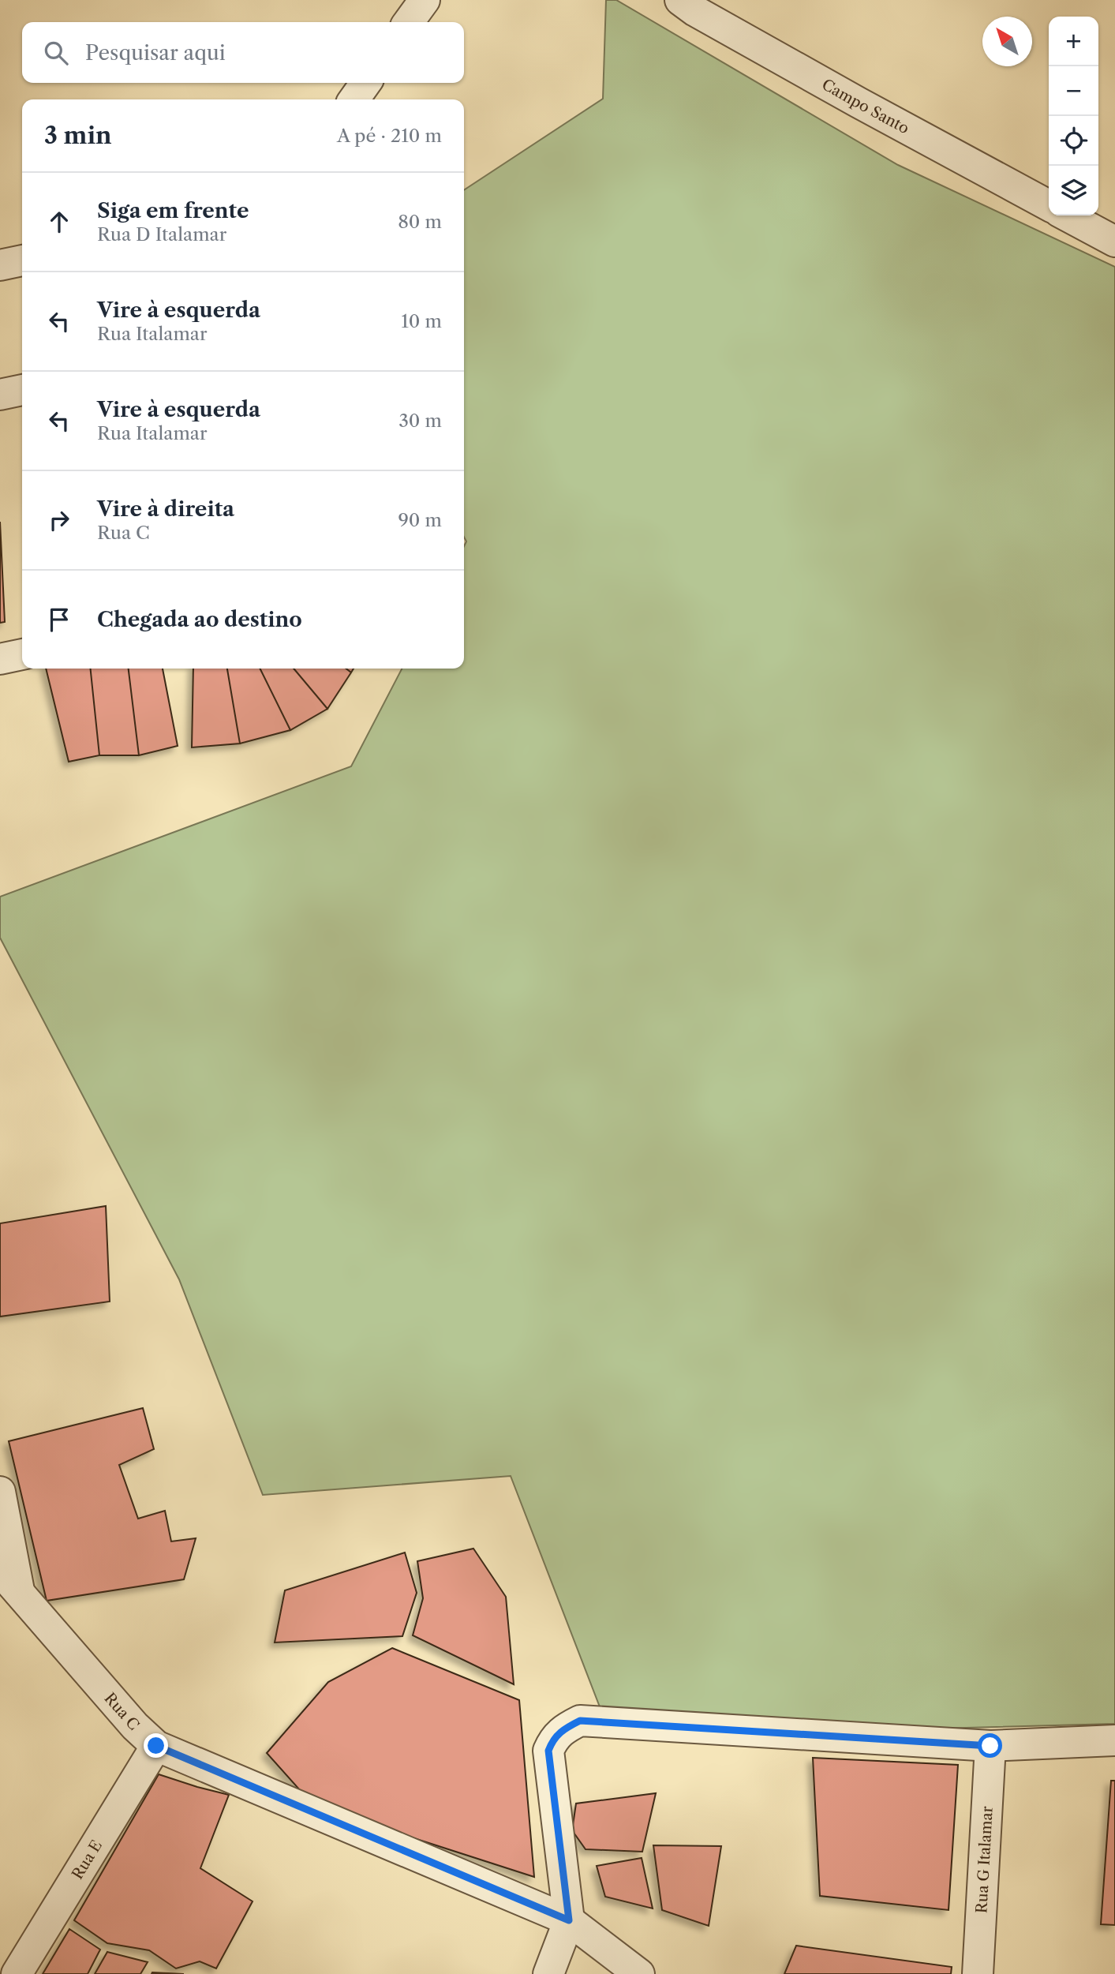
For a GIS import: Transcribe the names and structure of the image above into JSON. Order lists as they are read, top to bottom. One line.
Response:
{"streets":{"street":["Campo Santo","Rua C","Rua E","Rua G Italamar"]},"crossings":[["Rua C","Rua E"]],"north":"top left","page":{"map_buttons":["+","−"],"search":"Pesquisar aqui","heading":["3 min","A pé · 210 m"],"list":[["Siga em frente","Rua D Italamar","80 m"],["Vire à esquerda","Rua Italamar","10 m"],["Vire à esquerda","Rua Italamar","30 m"],["Vire à direita","Rua C","90 m"],"Chegada ao destino"]}}
